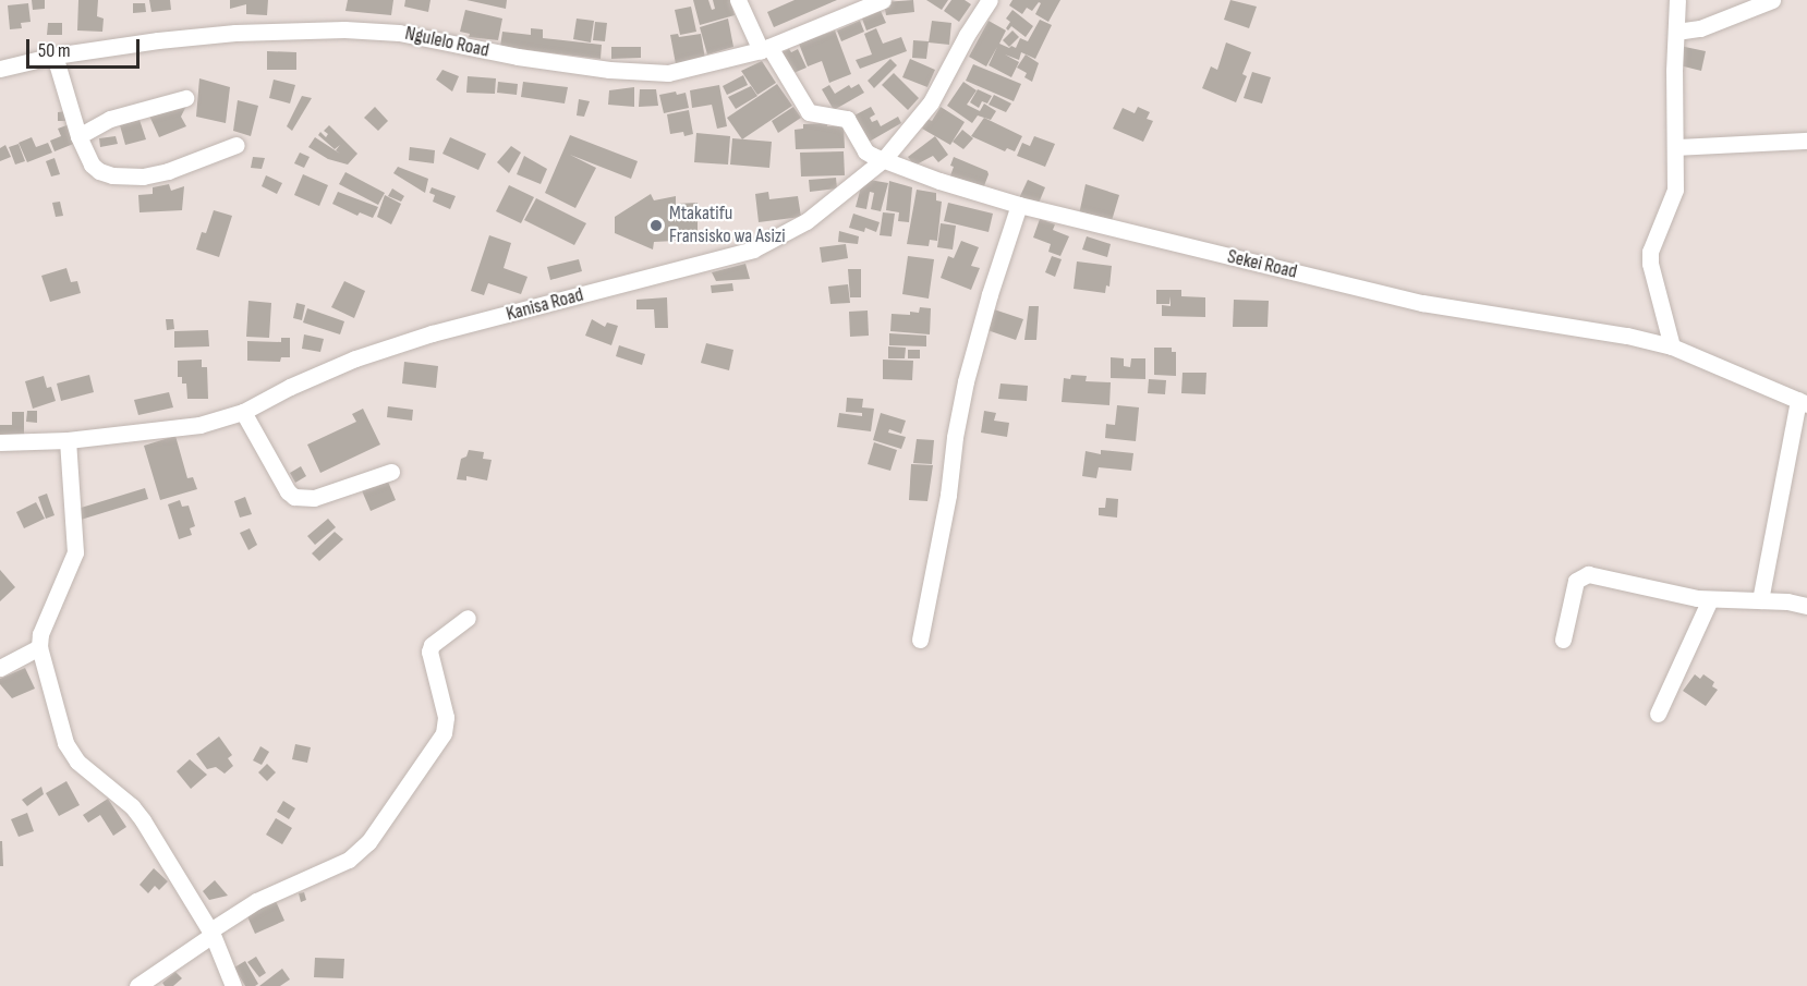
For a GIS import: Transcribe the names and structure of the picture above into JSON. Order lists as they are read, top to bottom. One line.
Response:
{"streets":{"street":["Ngulelo Road","Sekei Road","Kanisa Road"]},"crossings":[["Ngulelo Road","Sekei Road"],["Sekei Road","Kanisa Road"]],"places":["Mtakatifu Fransisko wa Asizi"],"scale_bar":"50 m"}
